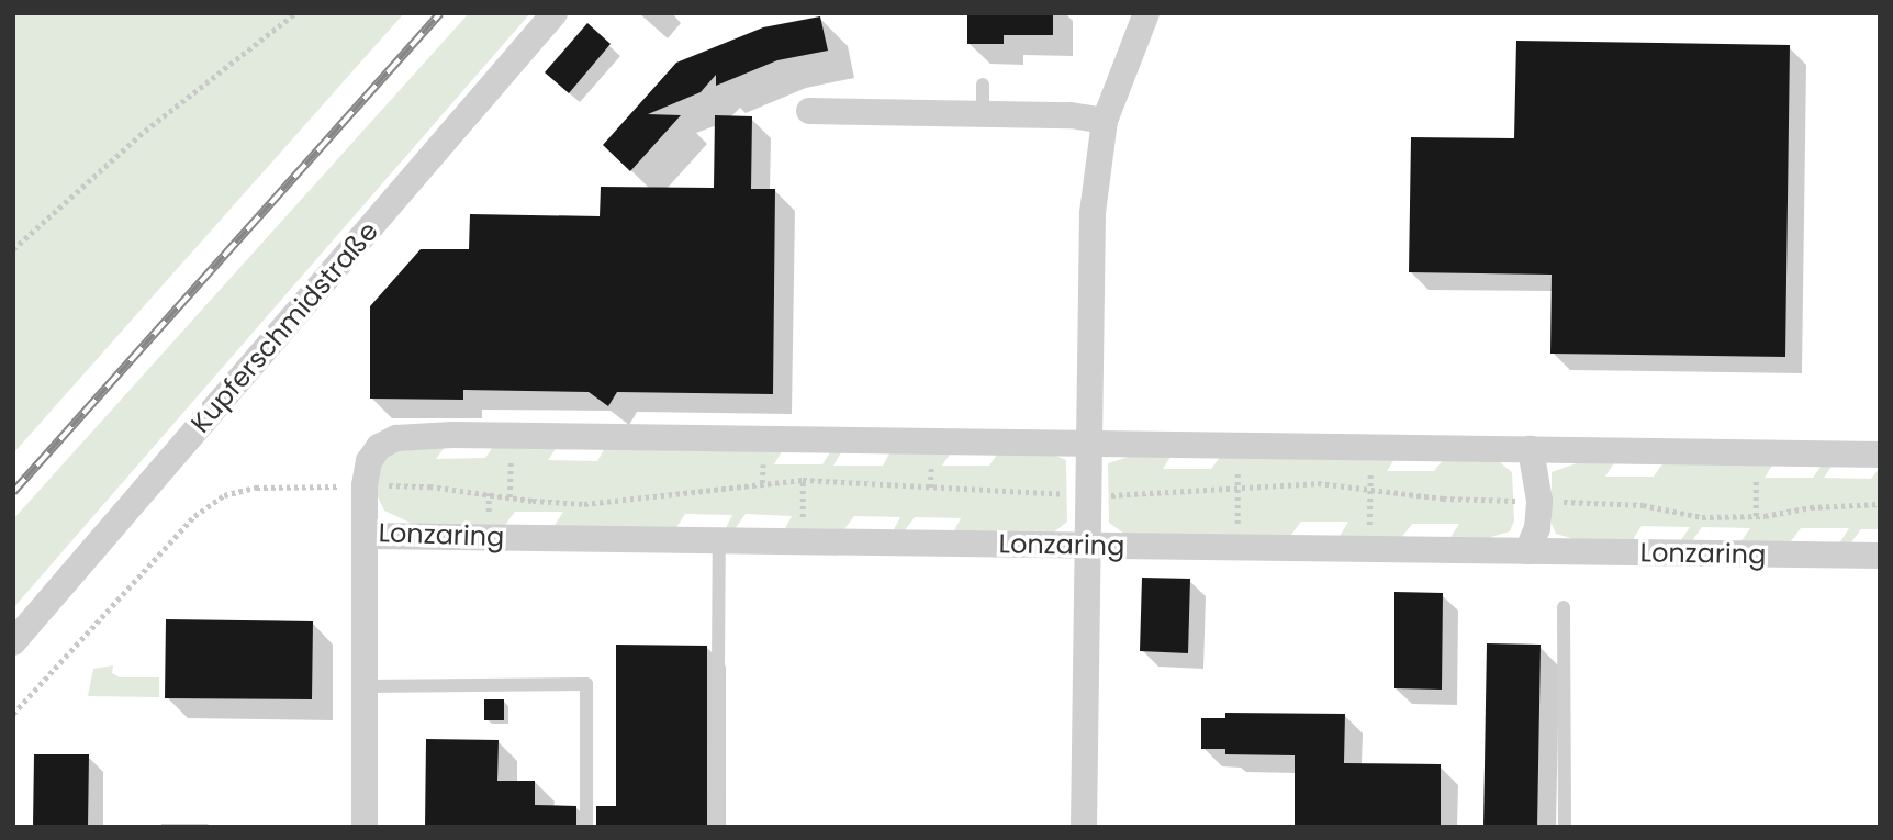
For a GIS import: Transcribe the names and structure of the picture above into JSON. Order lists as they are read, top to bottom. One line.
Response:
{"streets":{"street":["Kupferschmidstraße","Lonzaring"]}}
